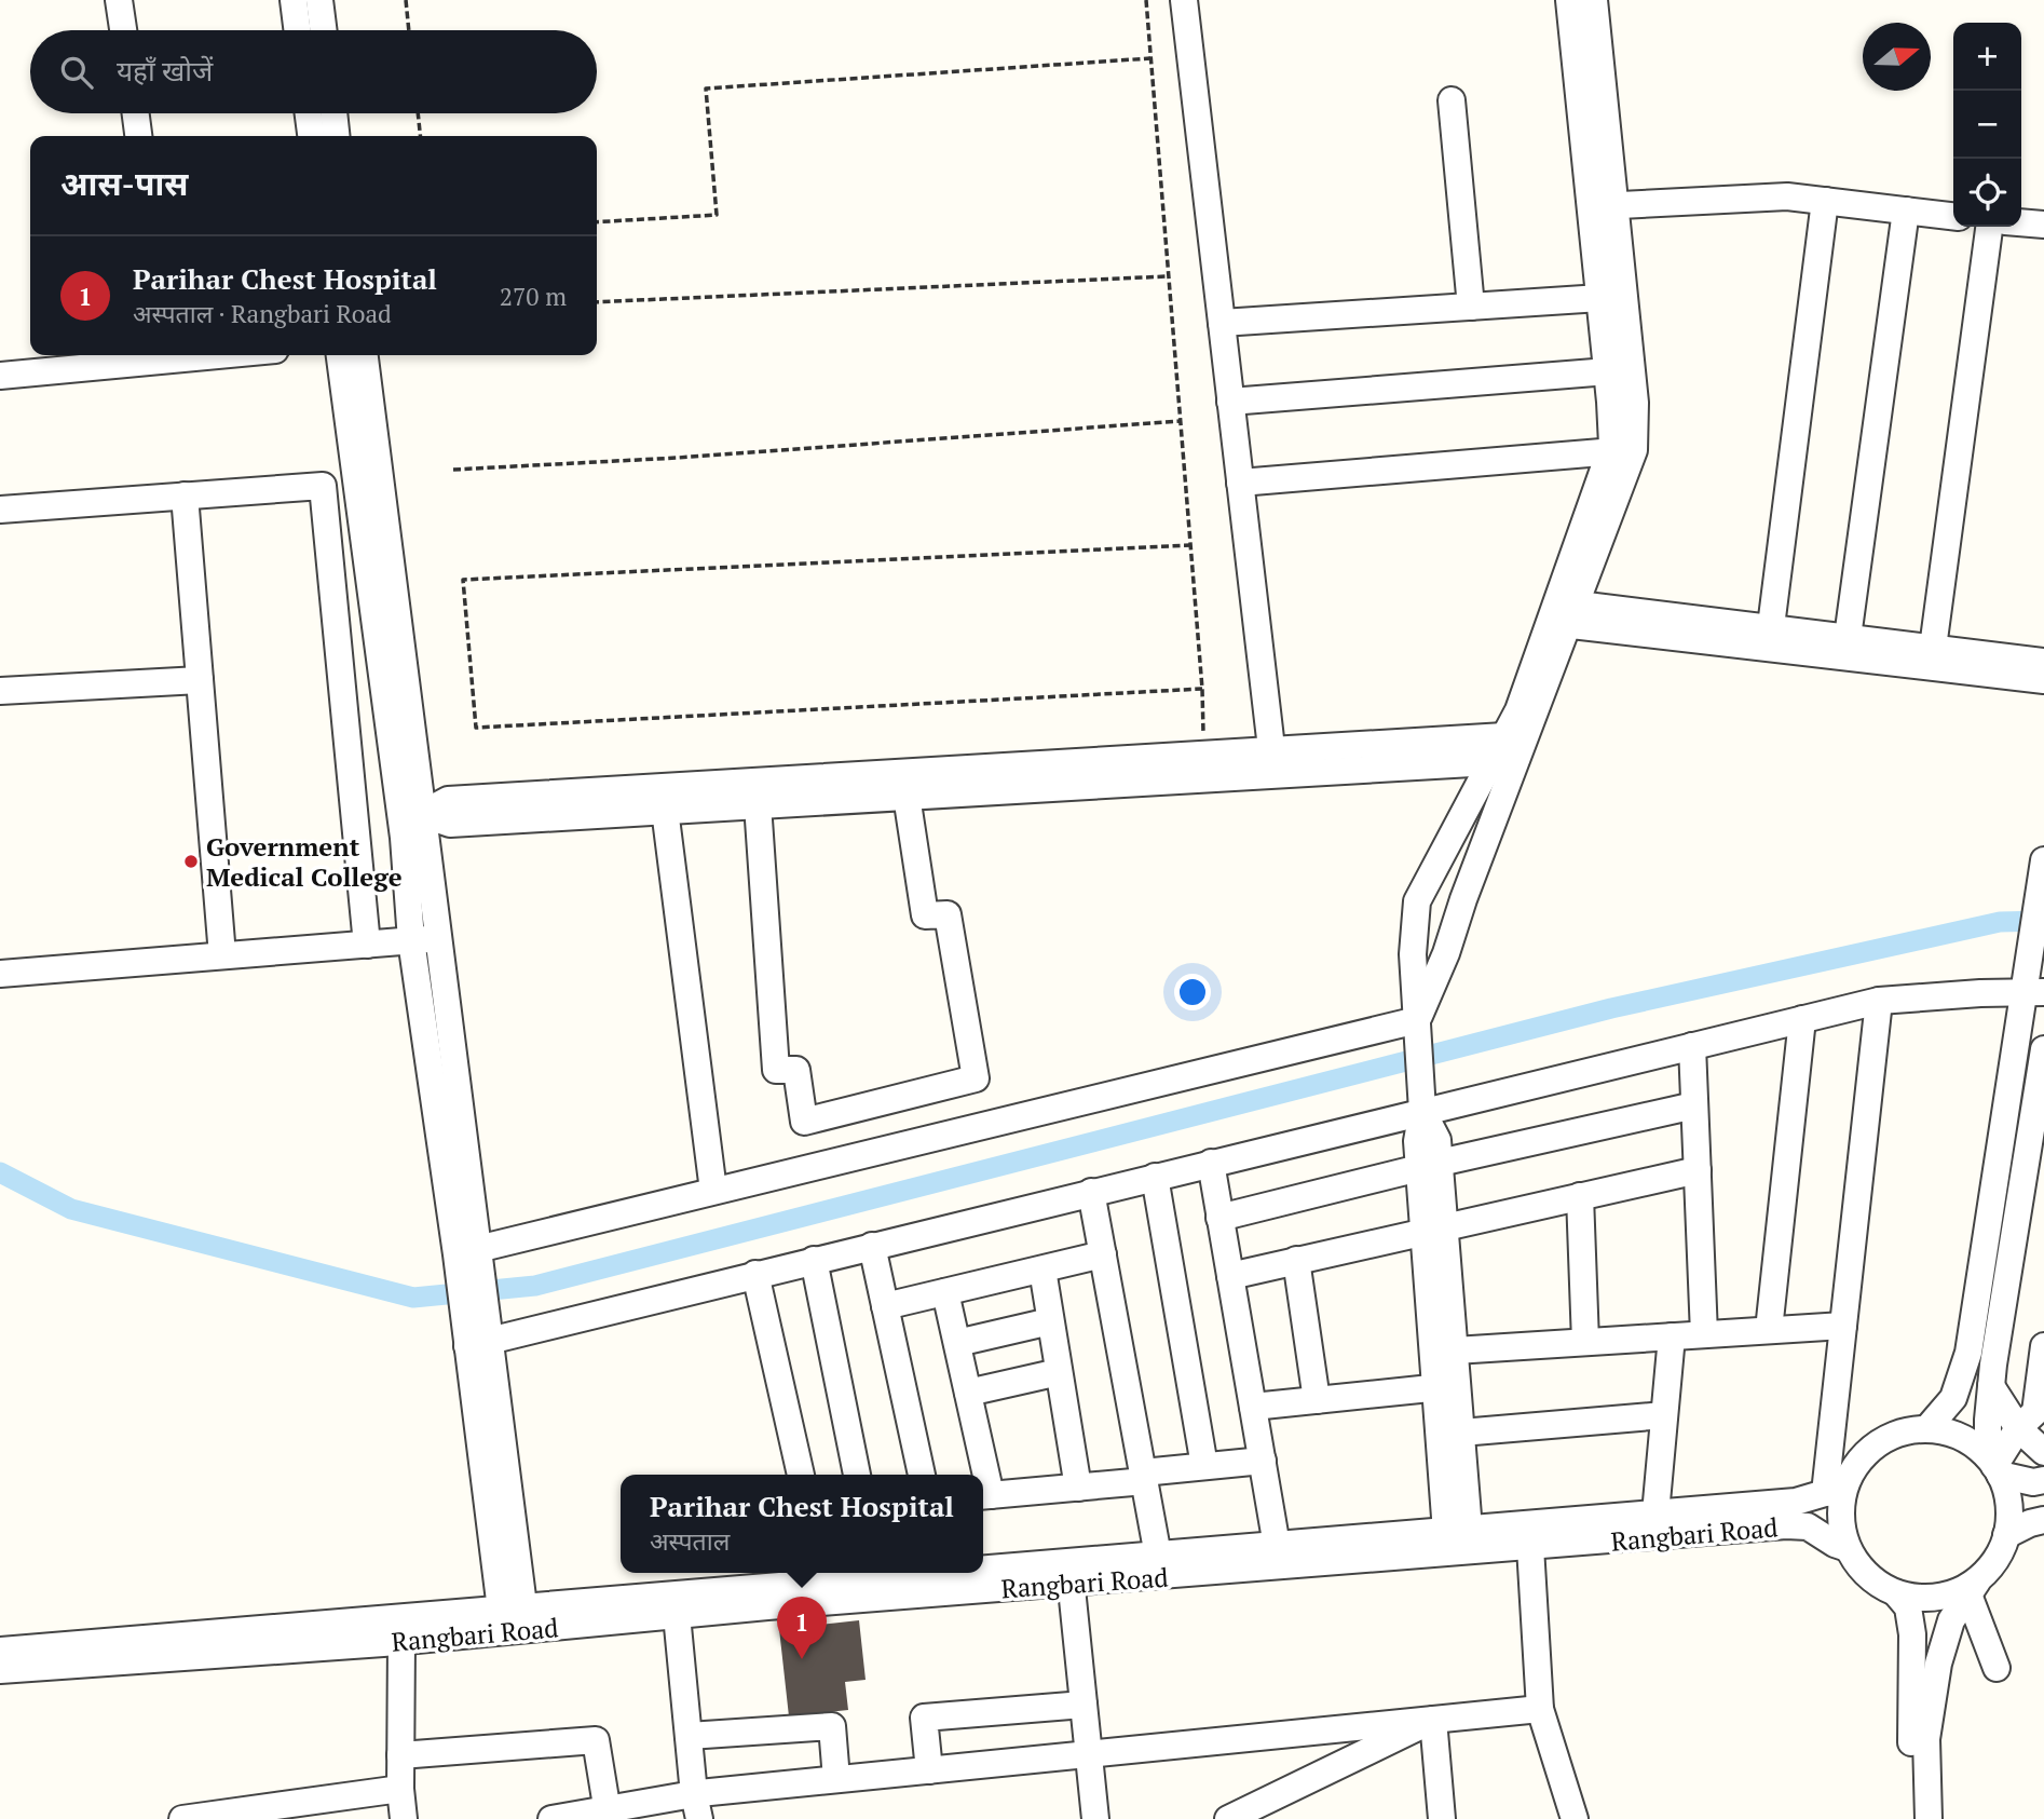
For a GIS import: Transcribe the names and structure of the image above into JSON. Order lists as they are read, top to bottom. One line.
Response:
{"streets":{"street":["Rangbari Road"]},"places":["Government Medical College"],"north":"right","page":{"map_buttons":["+","−"],"search":"यहाँ खोजें","heading":"आस-पास","list":[{"mark":"1","name":"Parihar Chest Hospital","note":"अस्पताल · Rangbari Road","value":"270 m"}],"popup":["Parihar Chest Hospital","अस्पताल"],"pins":"1"}}
